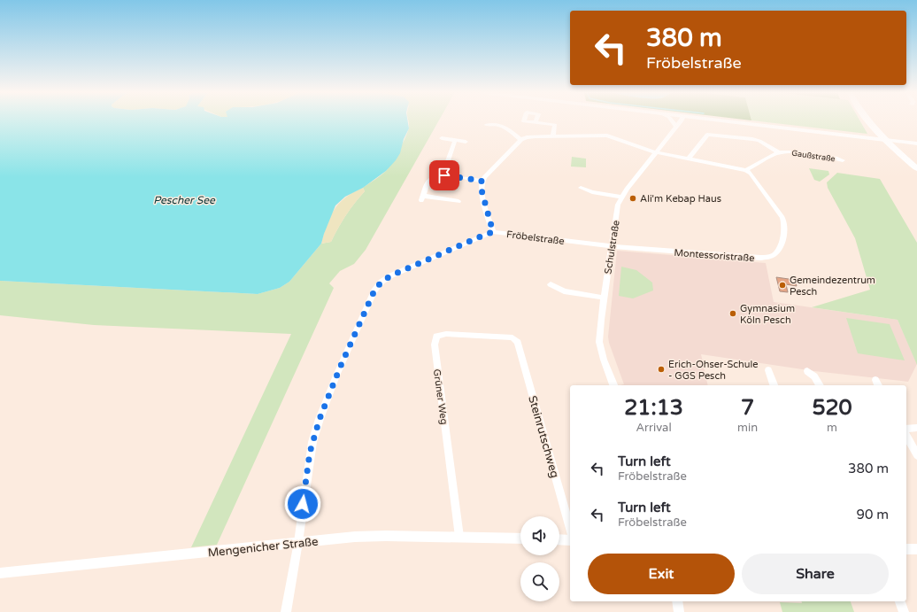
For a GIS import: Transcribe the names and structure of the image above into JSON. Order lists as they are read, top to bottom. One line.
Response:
{"streets":{"street":["Gaußstraße","Fröbelstraße","Schulstraße","Montessoristraße","Grüner Weg","Steinrutschweg","Mengenicher Straße"]},"crossings":[["Gaußstraße","Montessoristraße"],["Fröbelstraße","Schulstraße"],["Fröbelstraße","Montessoristraße"],["Schulstraße","Montessoristraße"],["Grüner Weg","Steinrutschweg"],["Grüner Weg","Mengenicher Straße"]],"water":["Pescher See"],"places":["Ali'm Kebap Haus","Gemeindezentrum Pesch","Gymnasium Köln Pesch","Erich-Ohser-Schule - GGS Pesch"],"page":{"turn":["380 m","Fröbelstraße"],"eta":["21:13","Arrival","7","min","520","m"],"list":[{"name":"Turn left","note":"Fröbelstraße","value":"380 m"},{"name":"Turn left","note":"Fröbelstraße","value":"90 m"}],"buttons":["Exit","Share"]}}
